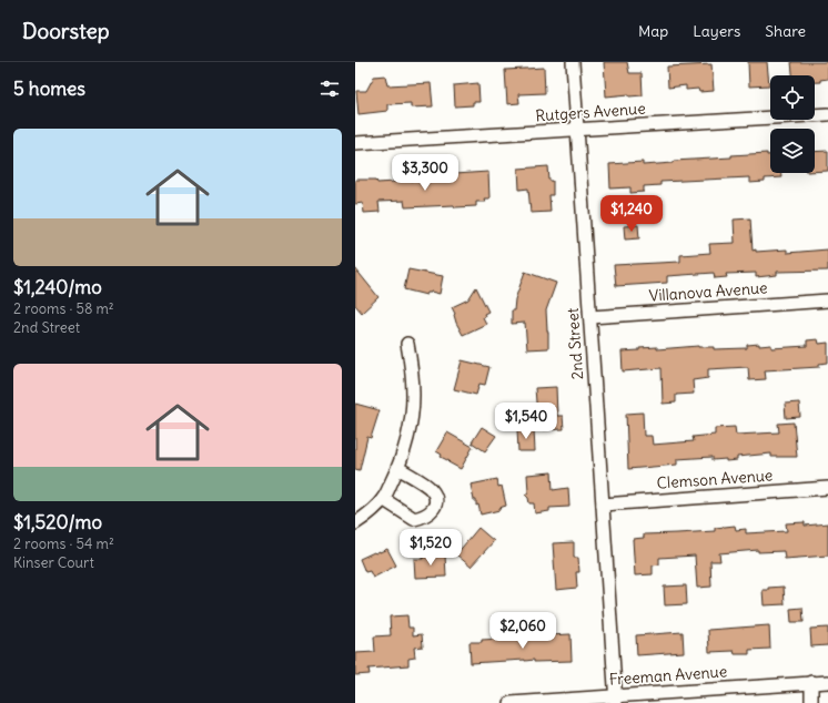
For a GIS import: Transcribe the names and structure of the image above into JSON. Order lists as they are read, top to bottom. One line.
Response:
{"streets":{"street":["Rutgers Avenue","Villanova Avenue","2nd Street","Clemson Avenue","Freeman Avenue"]},"crossings":[["Rutgers Avenue","2nd Street"],["Villanova Avenue","2nd Street"],["2nd Street","Clemson Avenue"],["2nd Street","Freeman Avenue"]],"page":{"header":"Doorstep","nav":["Map","Layers","Share"],"heading":"5 homes","list":[{"name":"$1,240/mo","note":"2 rooms · 58 m² · 2nd Street"},{"name":"$1,520/mo","note":"2 rooms · 54 m² · Kinser Court"}],"price":["$3,300","$1,240","$1,540","$1,520","$2,060"]}}
